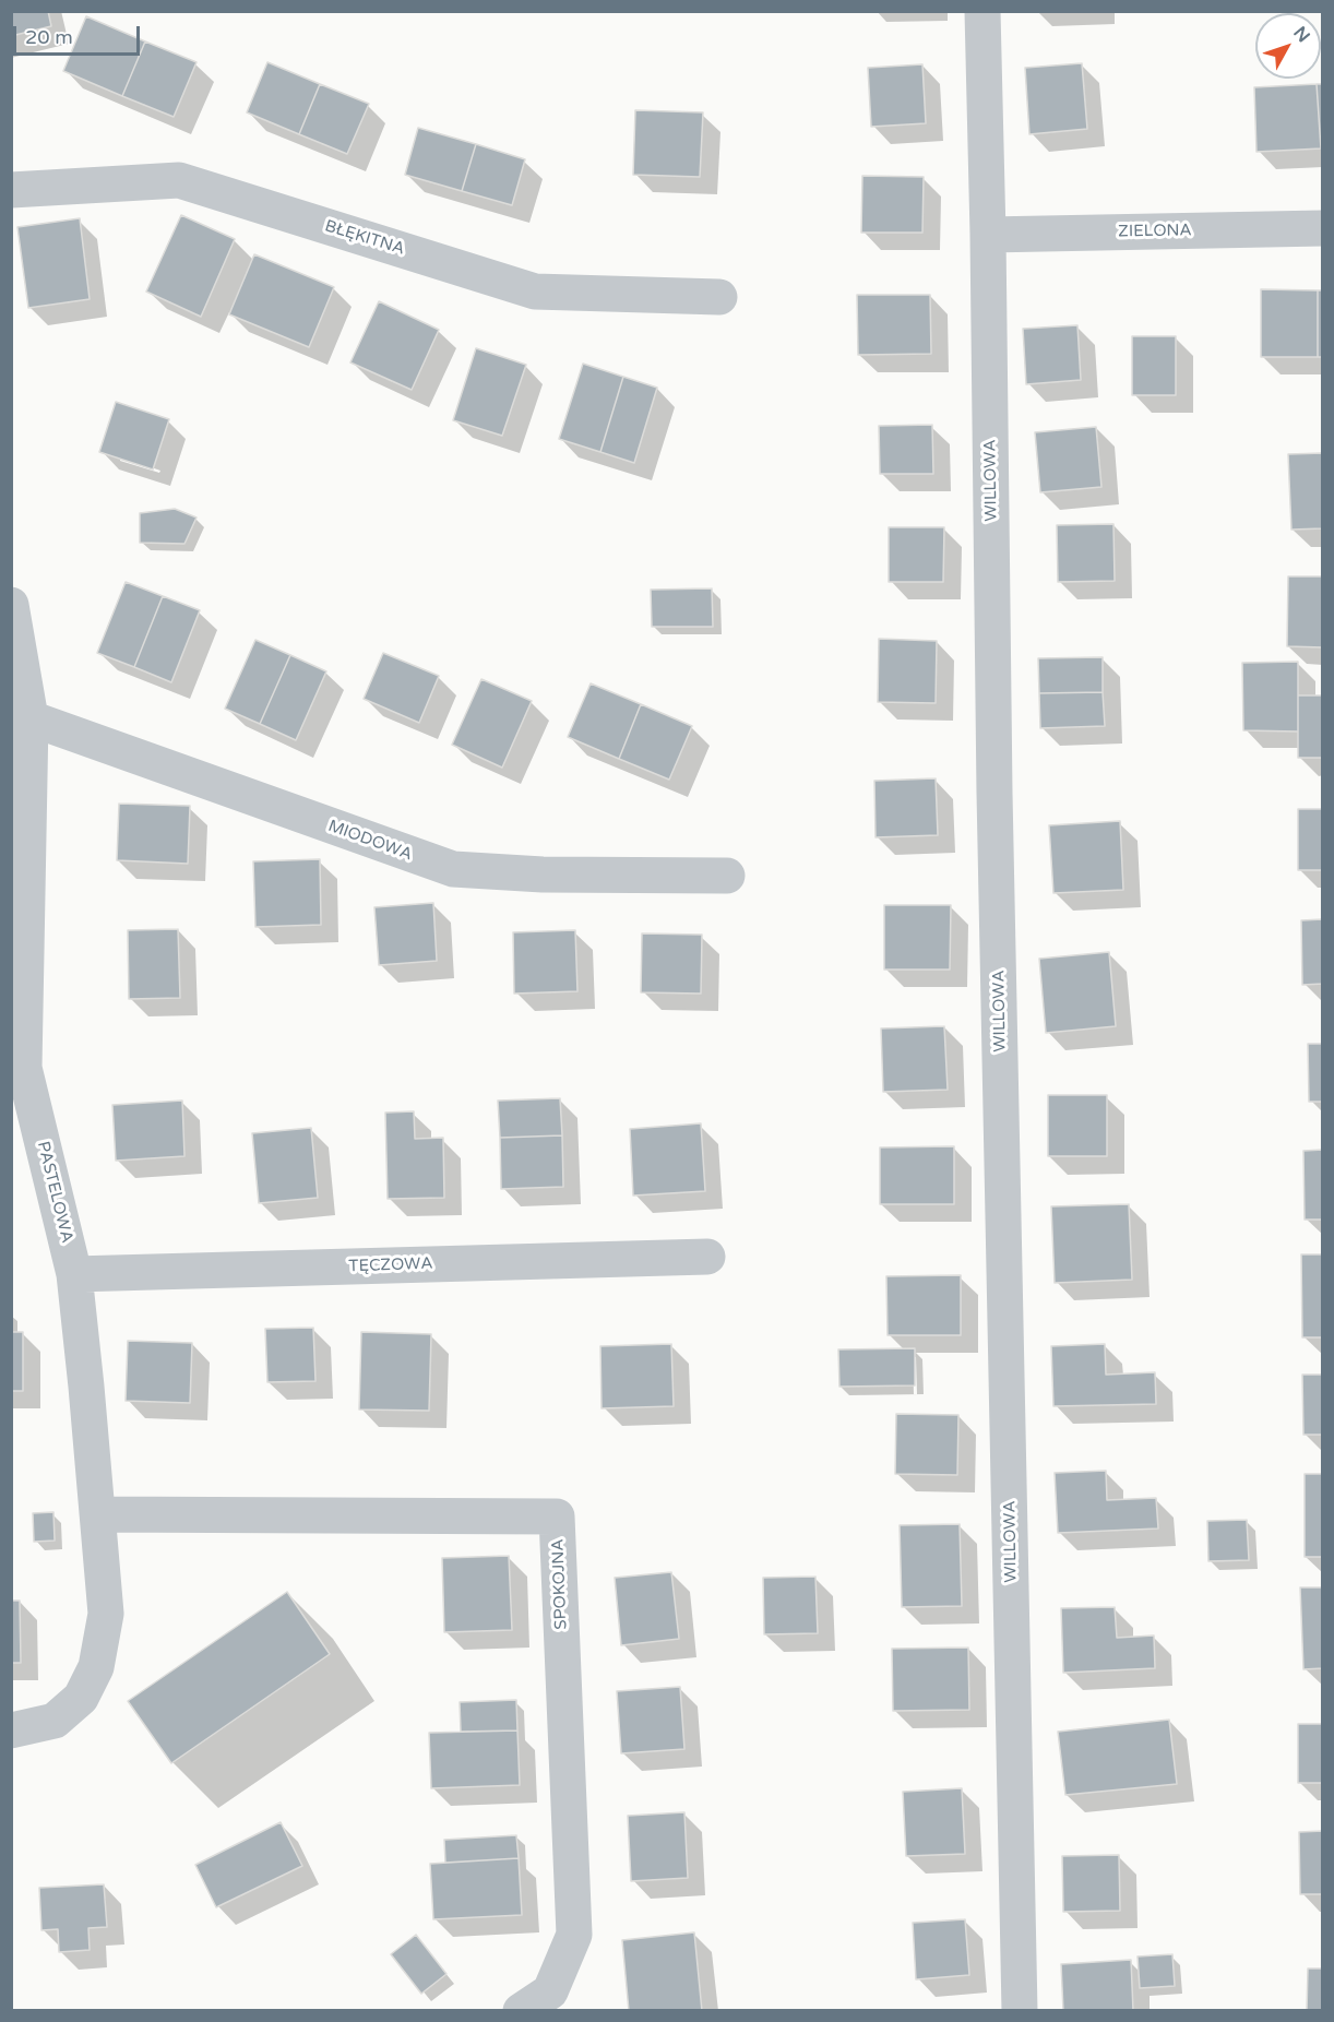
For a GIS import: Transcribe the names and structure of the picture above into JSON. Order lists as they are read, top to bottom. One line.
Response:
{"streets":{"street":["ZIELONA","BŁĘKITNA","WILLOWA","MIODOWA","PASTELOWA","TĘCZOWA","SPOKOJNA"]},"crossings":[["ZIELONA","WILLOWA"],["MIODOWA","PASTELOWA"],["PASTELOWA","TĘCZOWA"],["PASTELOWA","SPOKOJNA"]],"scale_bar":"20 m","north":"top right"}
